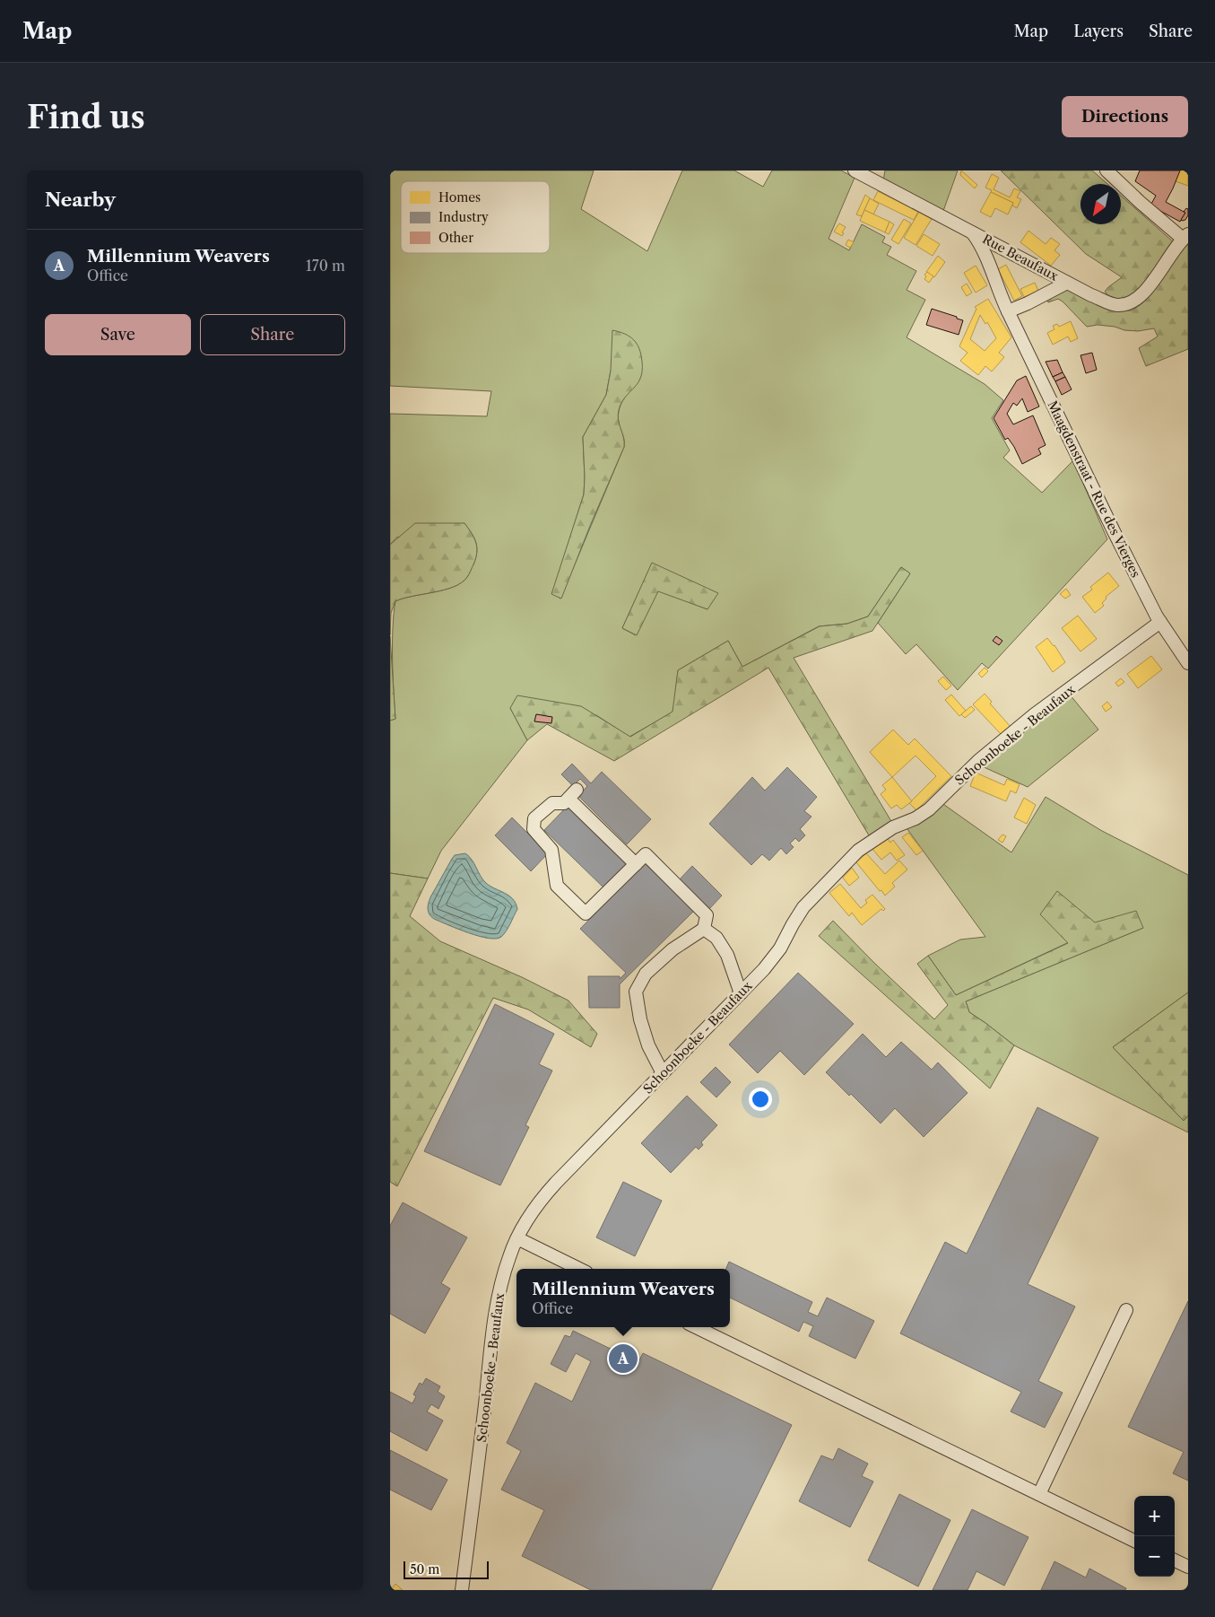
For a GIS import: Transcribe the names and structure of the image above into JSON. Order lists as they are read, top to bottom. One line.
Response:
{"streets":{"street":["Rue Beaufaux","Maagdenstraat - Rue des Vierges","Schoonboeke - Beaufaux"]},"crossings":[["Rue Beaufaux","Maagdenstraat - Rue des Vierges"],["Maagdenstraat - Rue des Vierges","Schoonboeke - Beaufaux"]],"legend":["Homes","Industry","Other"],"scale_bar":"50 m","north":"bottom left","page":{"header":"Map","nav":["Map","Layers","Share"],"buttons":["Directions",["Save","Share"]],"title":"Find us","heading":"Nearby","list":[{"mark":"A","name":"Millennium Weavers","note":"Office","value":"170 m"}],"popup":["Millennium Weavers","Office"],"pins":"A","map_buttons":["+","−"],"scale":"50 m"}}
